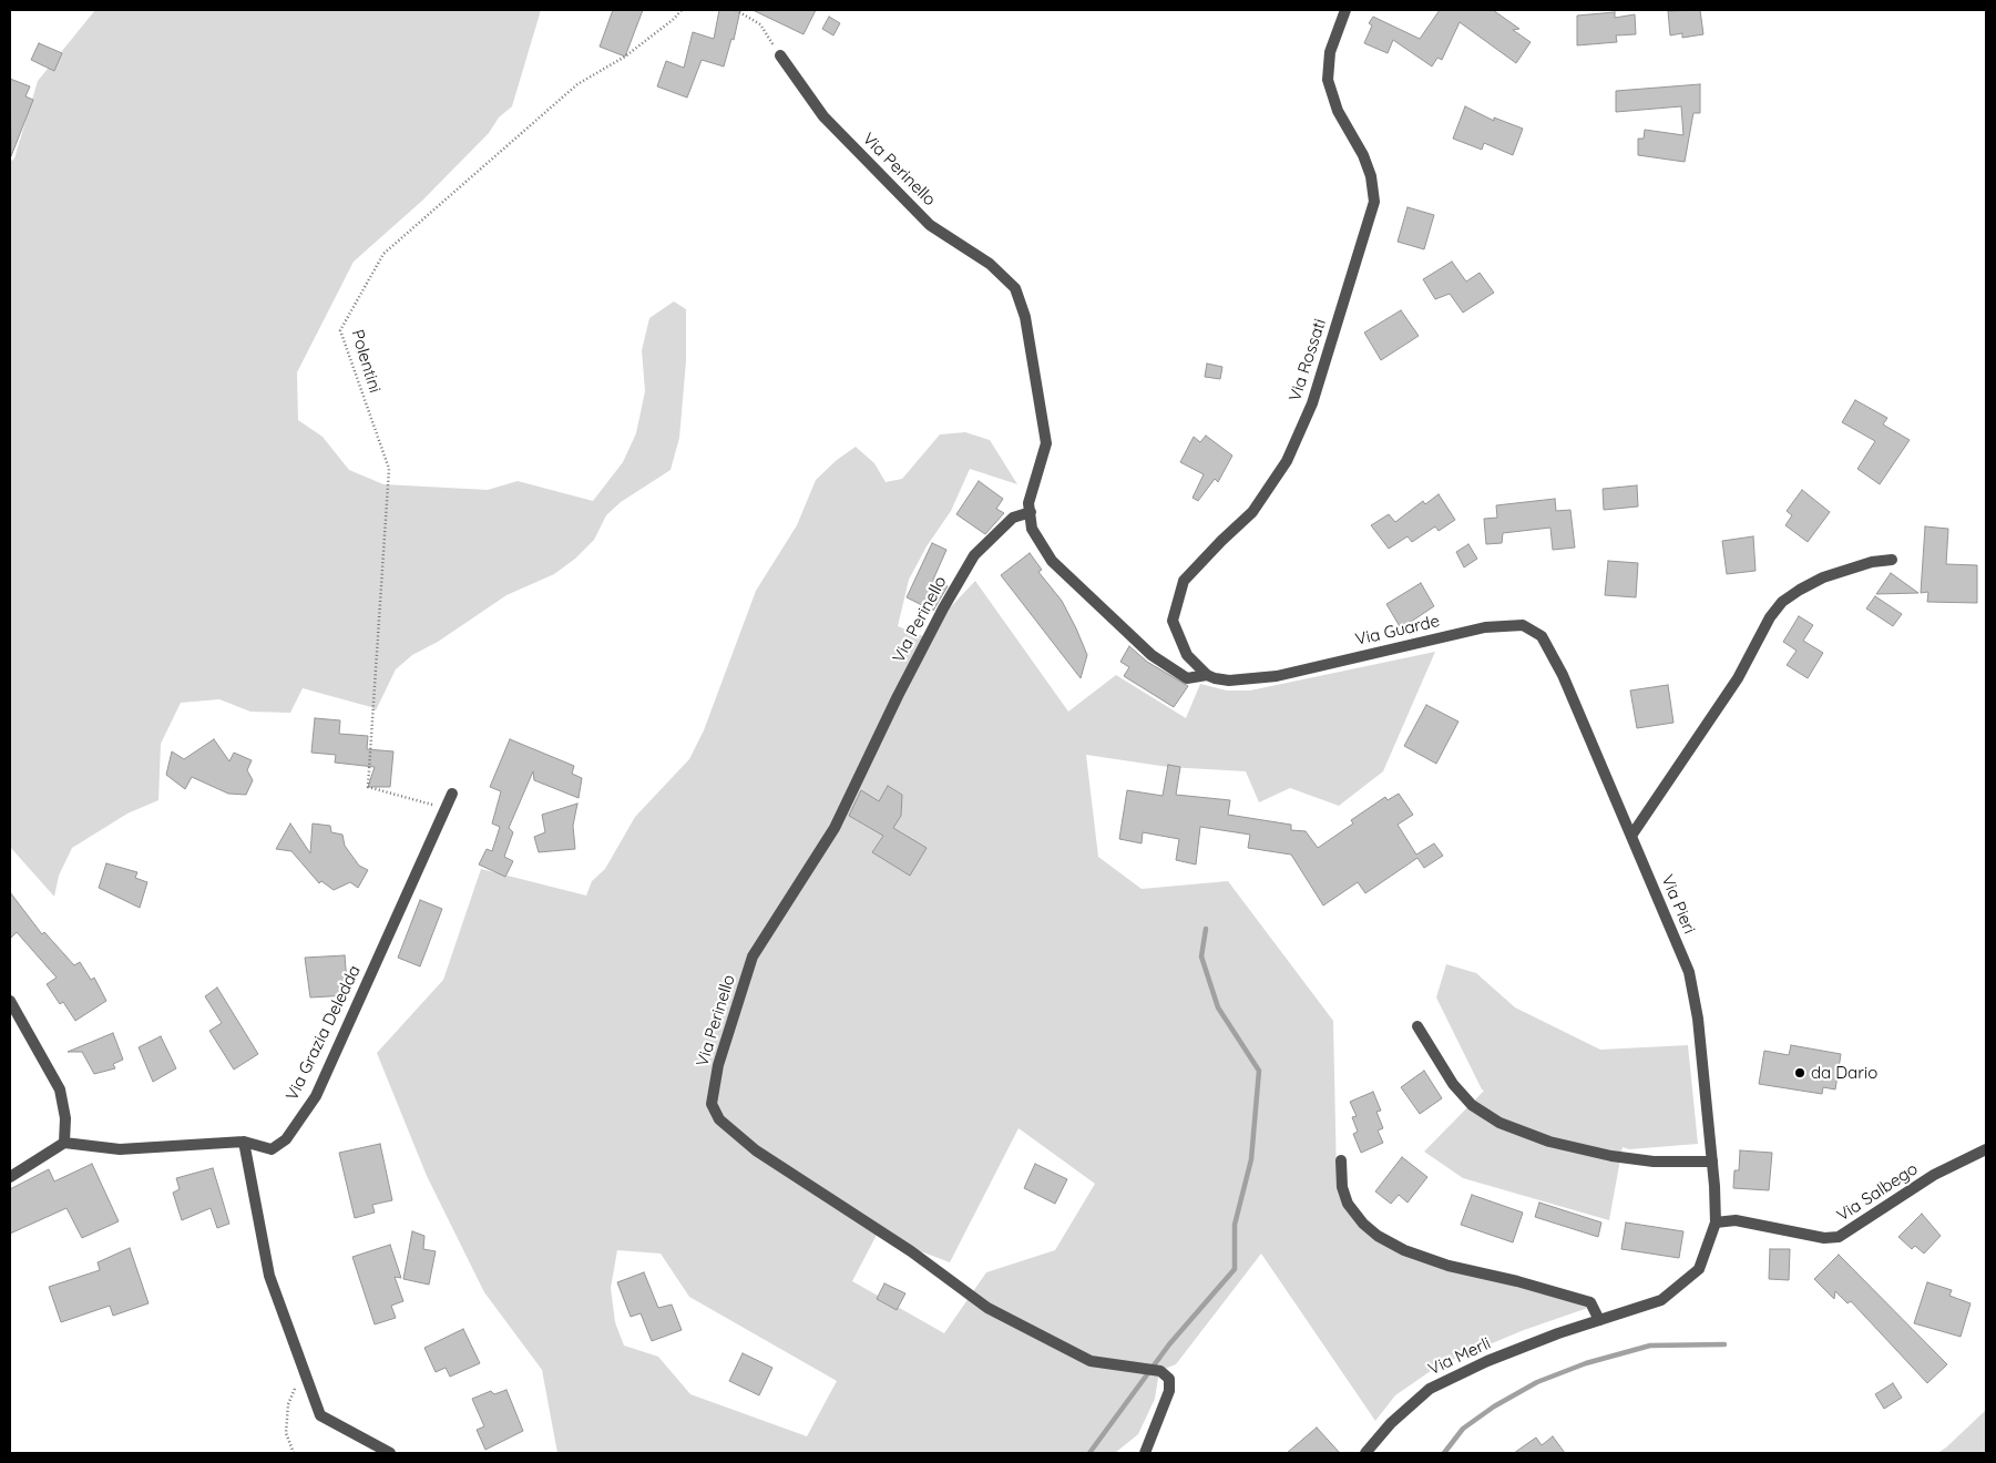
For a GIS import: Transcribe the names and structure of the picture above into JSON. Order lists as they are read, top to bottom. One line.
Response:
{"streets":{"street":["Via Perinello","Via Rossati","Via Guarde","Via Pieri","Via Grazia Deledda","Via Salbego","Via Merli"],"path":["Polentini"]},"crossings":[["Via Perinello","Via Rossati"],["Via Perinello","Via Guarde"],["Via Rossati","Via Guarde"],["Polentini","Via Grazia Deledda"],["Via Guarde","Via Pieri"],["Via Pieri","Via Salbego"],["Via Pieri","Via Merli"]],"places":["da Dario"]}
